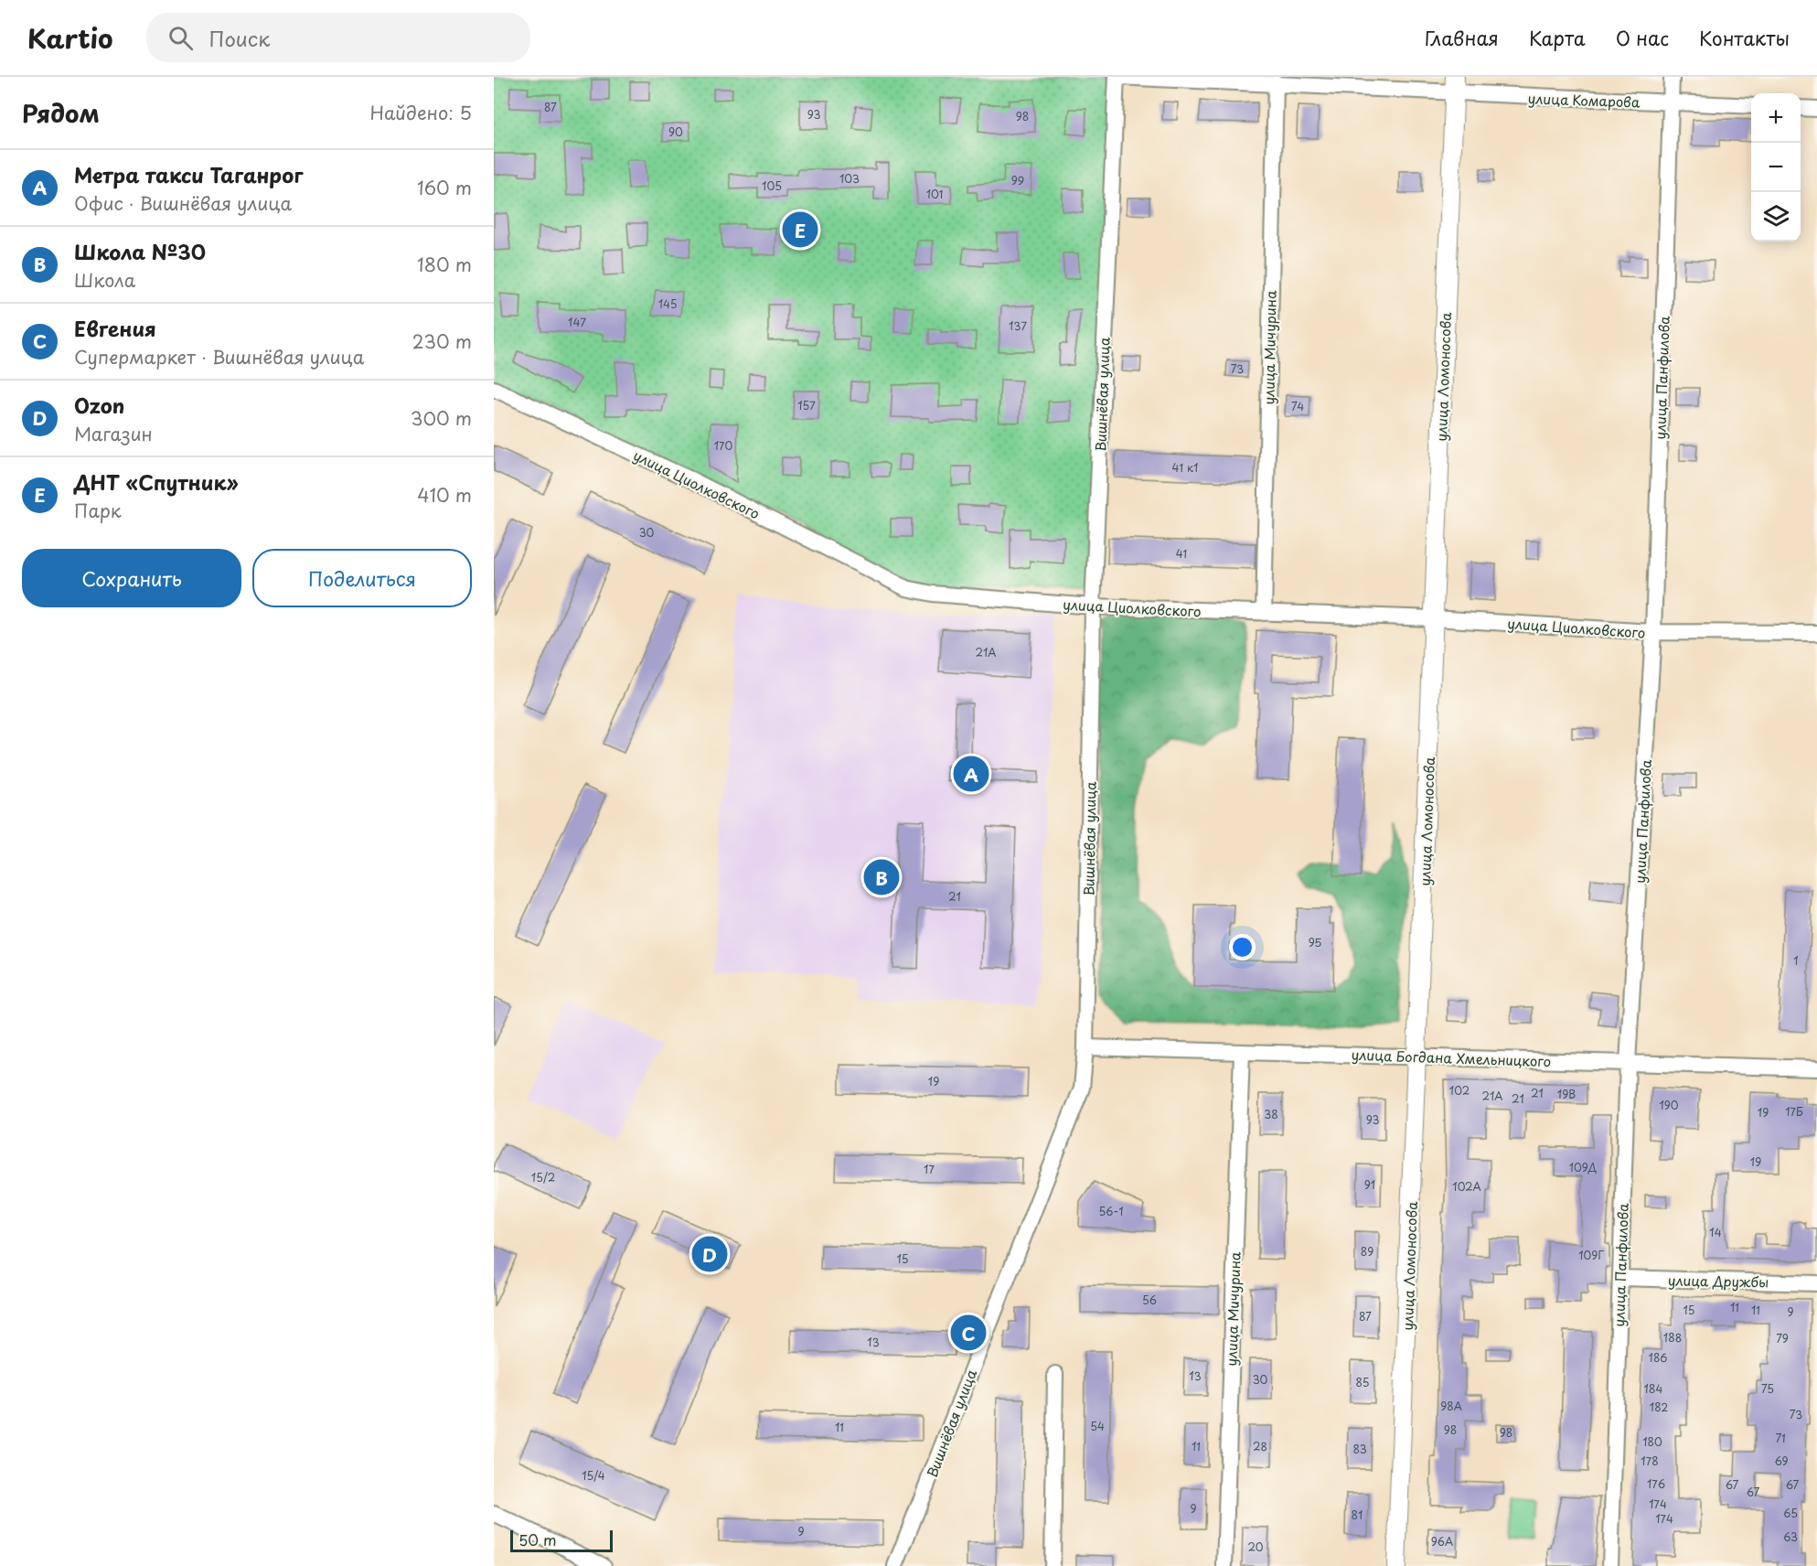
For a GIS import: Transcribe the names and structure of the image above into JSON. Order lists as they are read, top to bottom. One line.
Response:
{"streets":{"street":["улица Комарова","улица Мичурина","улица Ломоносова","улица Панфилова","Вишнёвая улица","улица Циолковского","улица Богдана Хмельницкого","улица Дружбы"]},"crossings":[["улица Комарова","улица Мичурина"],["улица Комарова","улица Ломоносова"],["улица Комарова","улица Панфилова"],["улица Комарова","Вишнёвая улица"],["улица Мичурина","улица Циолковского"],["улица Мичурина","улица Богдана Хмельницкого"],["улица Ломоносова","улица Циолковского"],["улица Ломоносова","улица Богдана Хмельницкого"],["улица Панфилова","улица Циолковского"],["улица Панфилова","улица Богдана Хмельницкого"],["улица Панфилова","улица Дружбы"],["Вишнёвая улица","улица Циолковского"],["Вишнёвая улица","улица Богдана Хмельницкого"]],"house_numbers":["87","93","98","90","103","99","105","101","145","147","137","73","157","74","170","41 к1","30","41","21А","21","95","1","19","102","21","19В","21А","21","190","17Б","19","38","93","19","109Д","17","15/2","91","102А","56-1","14","89","109Г","15","56","11","15","11","9","87","188","79","13","186","13","30","85","184","75","98А","182","73","54","11","98","98","71","180","11","28","83","178","69","15/4","176","67","67","67","174","9","65","81","174","9","63","96А","20"],"scale_bar":"50 m","page":{"header":"Kartio","search":"Поиск","nav":["Главная","Карта","О нас","Контакты"],"heading":["Рядом","Найдено: 5"],"map_buttons":["+","−"],"list":[{"mark":"A","name":"Метра такси Таганрог","note":"Офис · Вишнёвая улица","value":"160 m"},{"mark":"B","name":"Школа №30","note":"Школа","value":"180 m"},{"mark":"C","name":"Евгения","note":"Супермаркет · Вишнёвая улица","value":"230 m"},{"mark":"D","name":"Ozon","note":"Магазин","value":"300 m"},{"mark":"E","name":"ДНТ «Спутник»","note":"Парк","value":"410 m"}],"pins":["E","A","B","D","C"],"buttons":["Сохранить","Поделиться"],"scale":"50 m"}}
